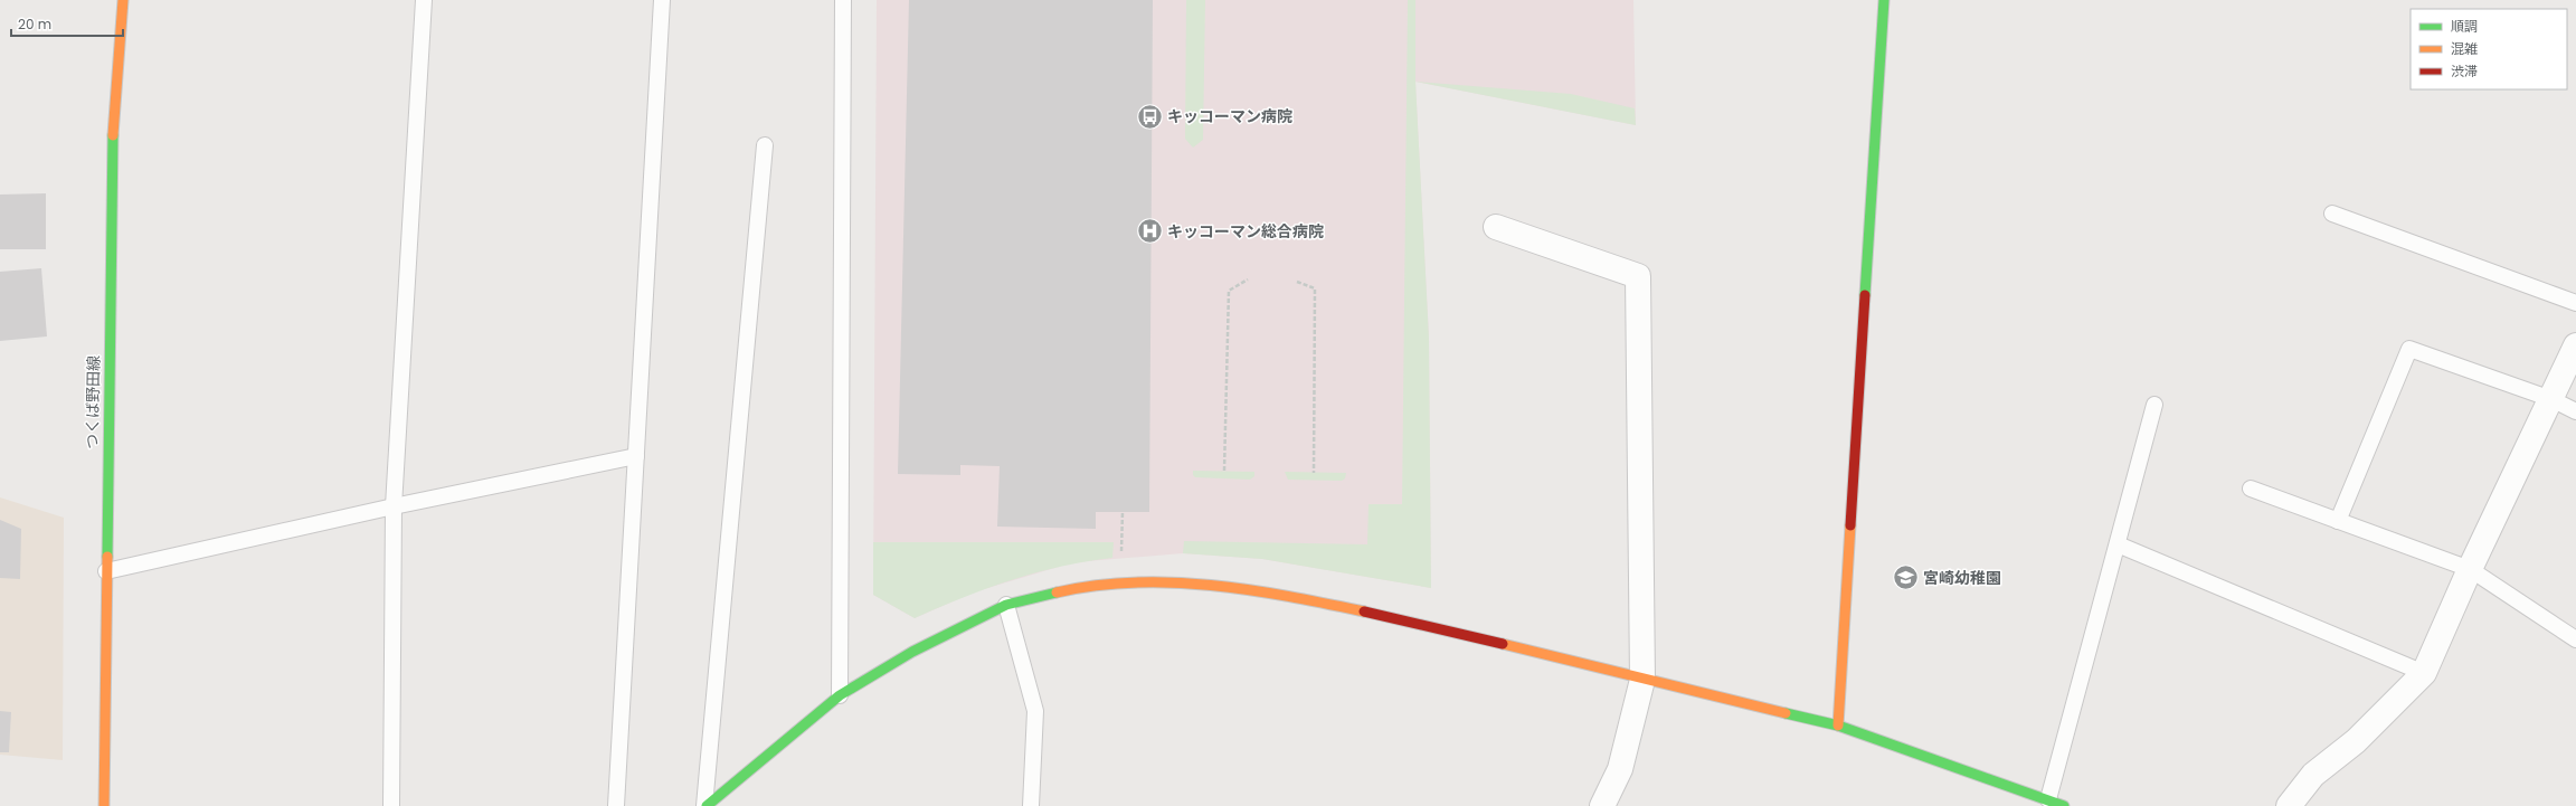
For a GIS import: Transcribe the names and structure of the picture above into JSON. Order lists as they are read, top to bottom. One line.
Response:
{"streets":{"street":["つくば野田線"]},"places":{"bus stop":["キッコーマン病院"],"hospital":["キッコーマン総合病院"],"school or university":["宮崎幼稚園"]},"legend":["順調","混雑","渋滞"],"scale_bar":"20 m"}
